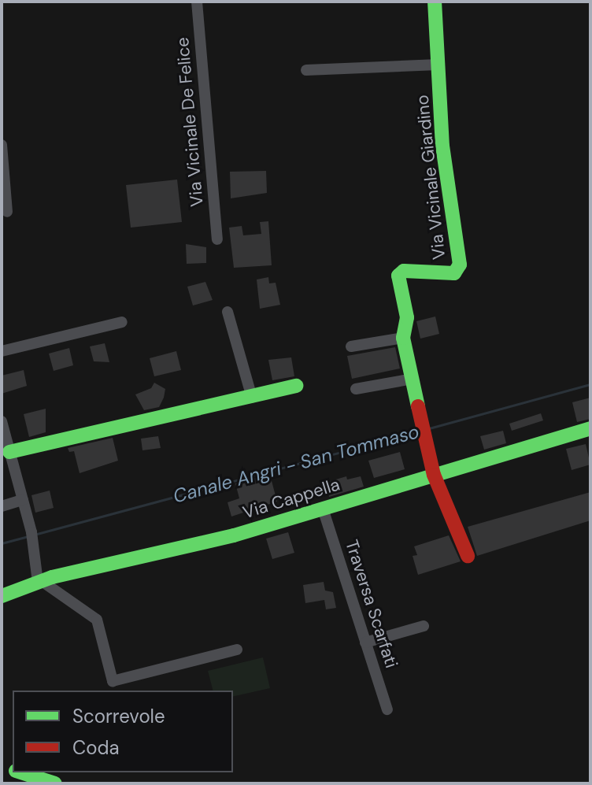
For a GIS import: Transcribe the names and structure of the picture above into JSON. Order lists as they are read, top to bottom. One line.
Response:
{"streets":{"main road":["Via Vicinale Giardino","Via Cappella"],"street":["Via Vicinale De Felice","Traversa Scarfati"]},"crossings":[["Via Vicinale Giardino","Via Cappella"],["Via Cappella","Traversa Scarfati"]],"water":["Canale Angri - San Tommaso"],"legend":["Scorrevole","Coda"]}
